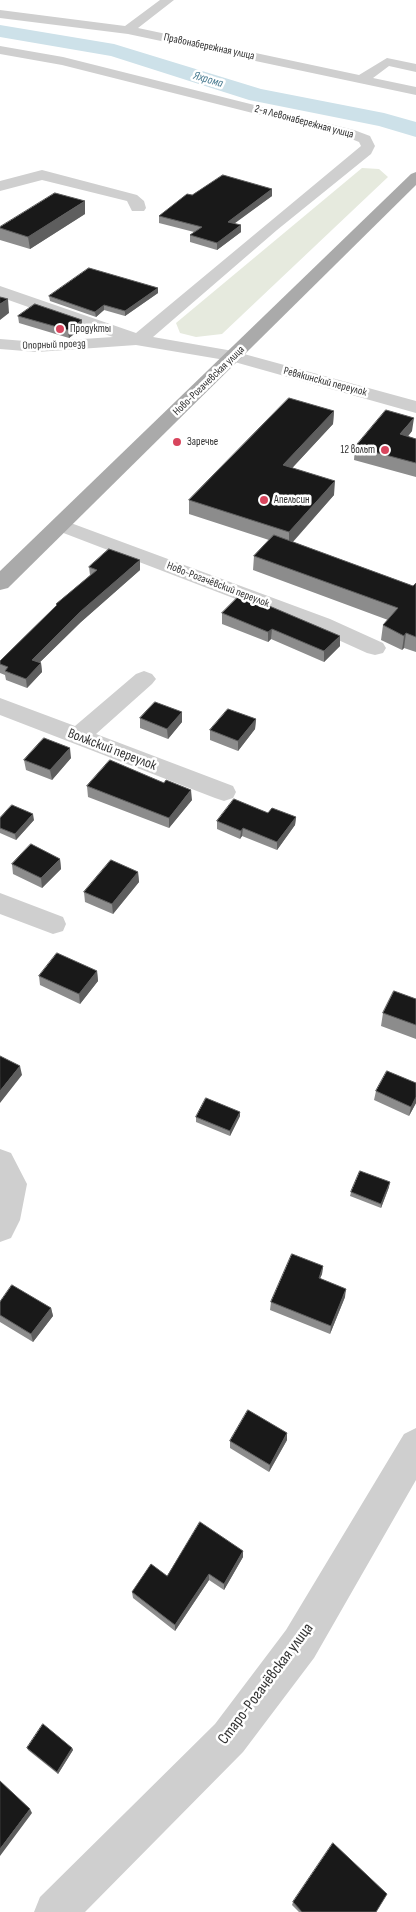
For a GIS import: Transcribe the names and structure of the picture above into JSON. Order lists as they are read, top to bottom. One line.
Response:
{"streets":{"main road":["Ново-Рогачевская улица"],"street":["Правонабережная улица","2-я Левонабережная улица","Опорный проезд","Ревякинский переулок","Ново-Рогачёвский переулок","Волжский переулок","Старо-Рогачёвская улица"]},"crossings":[["2-я Левонабережная улица","Опорный проезд"],["2-я Левонабережная улица","Ревякинский переулок"],["Опорный проезд","Ревякинский переулок"],["Ново-Рогачевская улица","Ревякинский переулок"],["Ново-Рогачевская улица","Ново-Рогачёвский переулок"]],"water":["Яхрома"],"places":["Продукты","Заречье","12 вольт","Апельсин"]}
